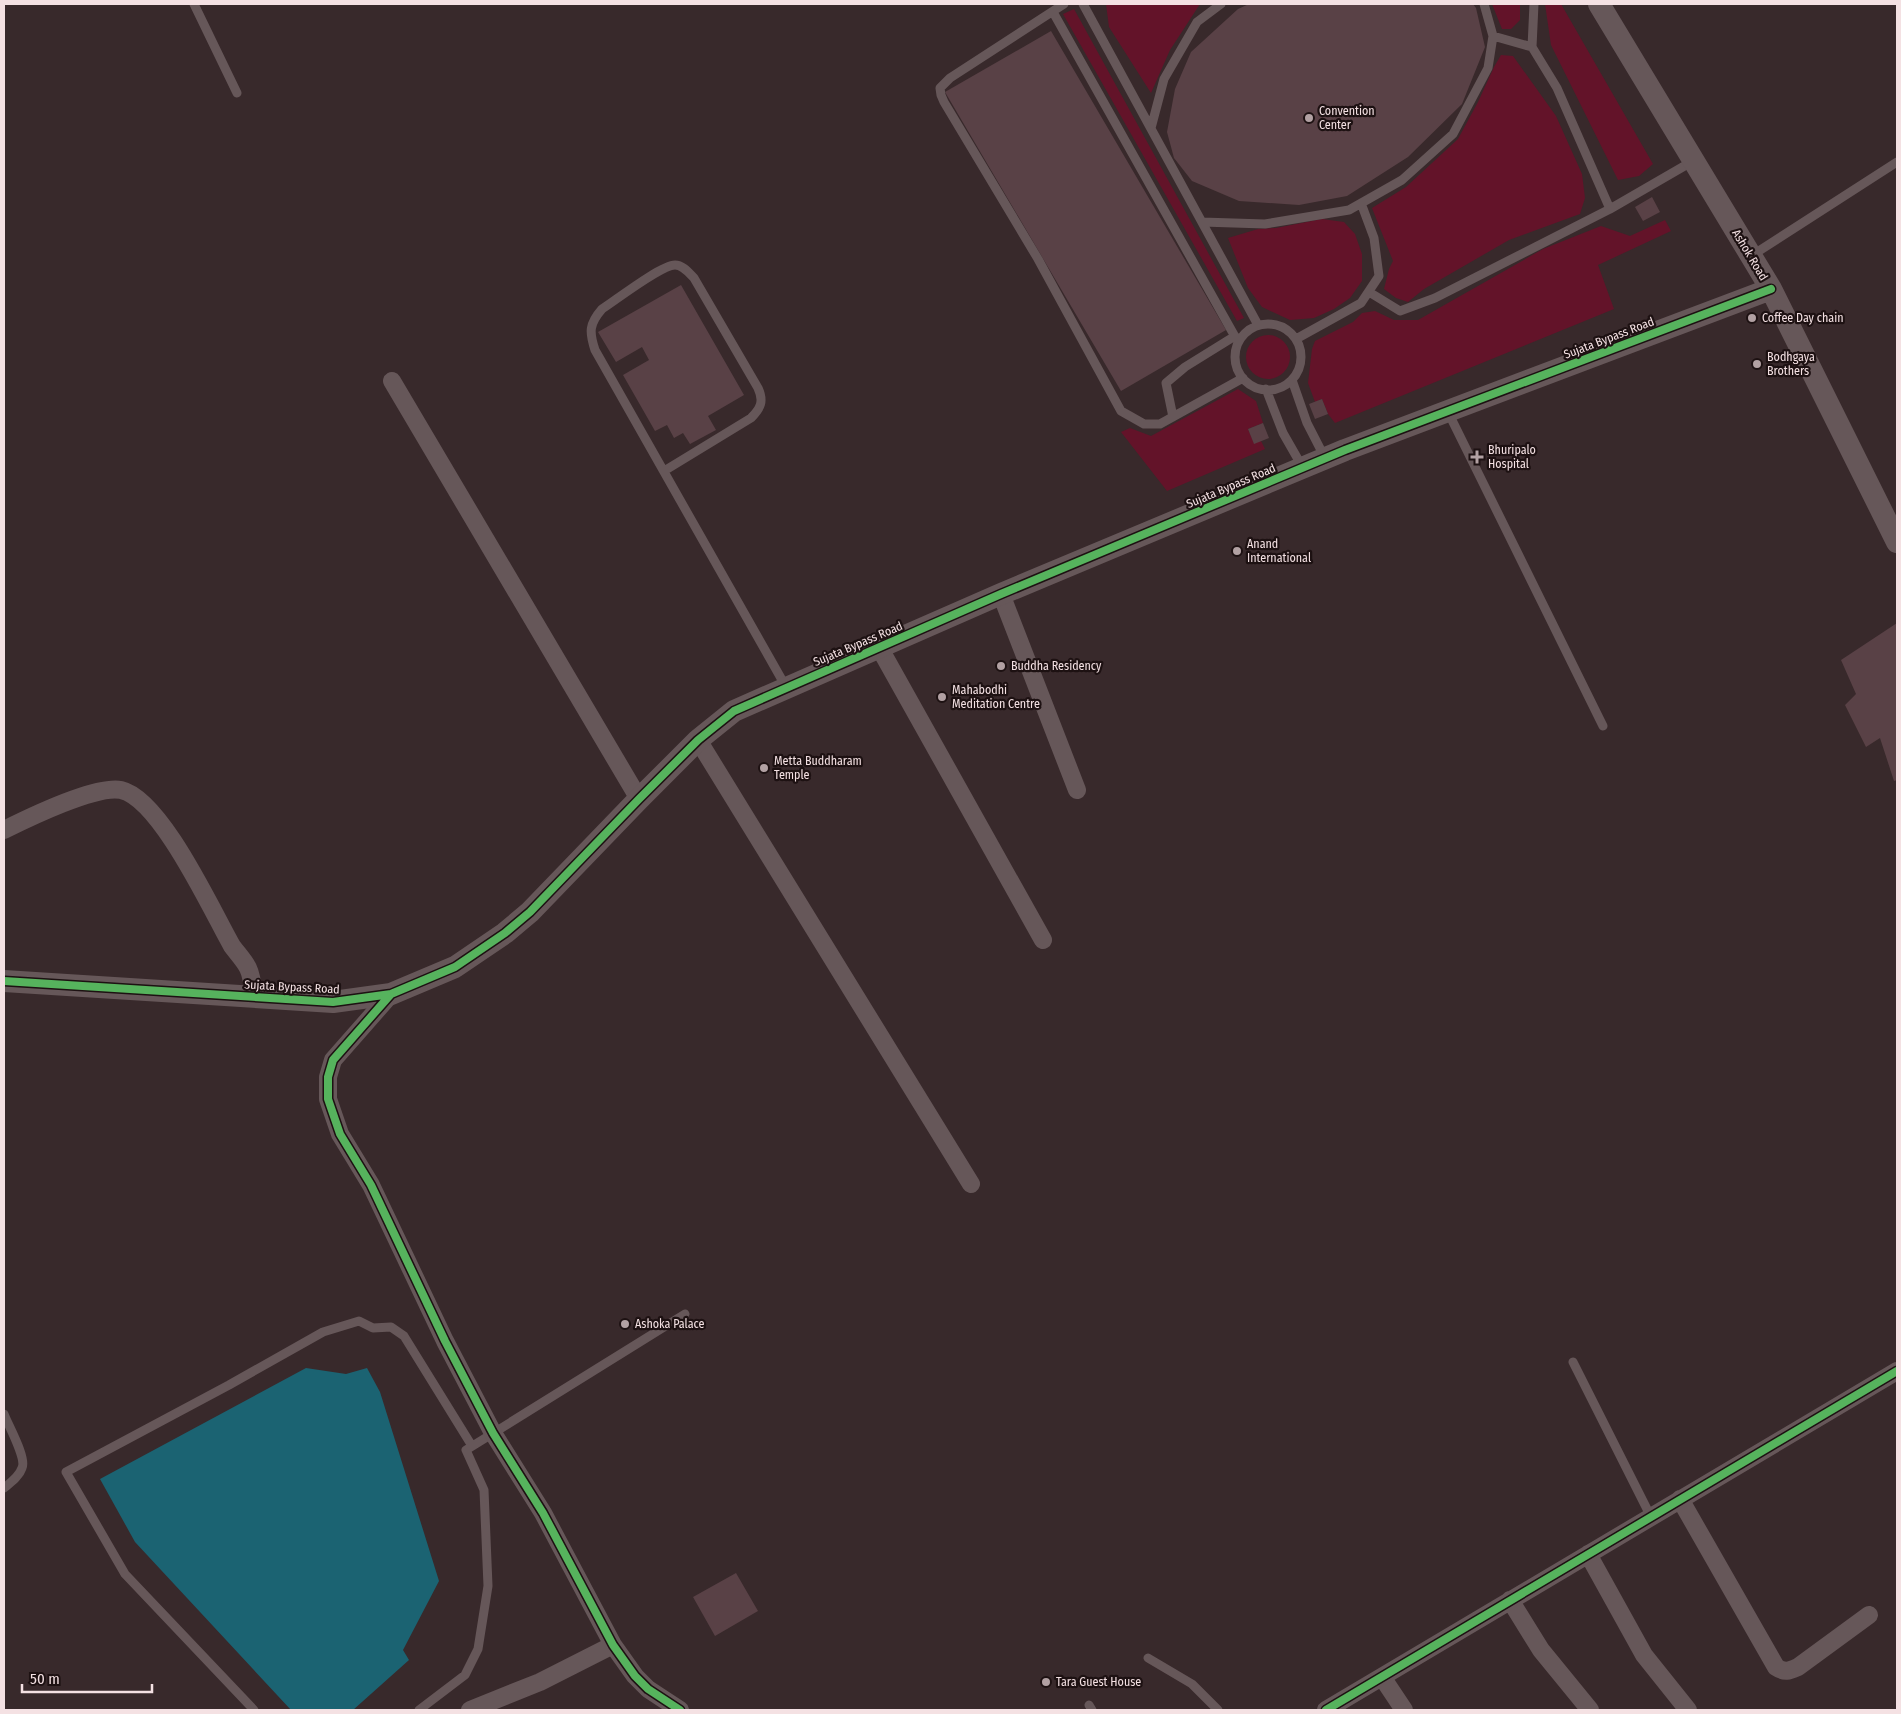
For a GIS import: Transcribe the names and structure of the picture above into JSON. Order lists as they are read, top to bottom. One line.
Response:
{"streets":{"street":["Ashok Road","Sujata Bypass Road"]},"crossings":[["Ashok Road","Sujata Bypass Road"]],"places":{"other":["Convention Center","Coffee Day chain","Bodhgaya Brothers","Anand International","Buddha Residency","Mahabodhi Meditation Centre","Metta Buddharam Temple","Ashoka Palace","Tara Guest House"],"health":["Bhuripalo Hospital"]},"scale_bar":"50 m"}
